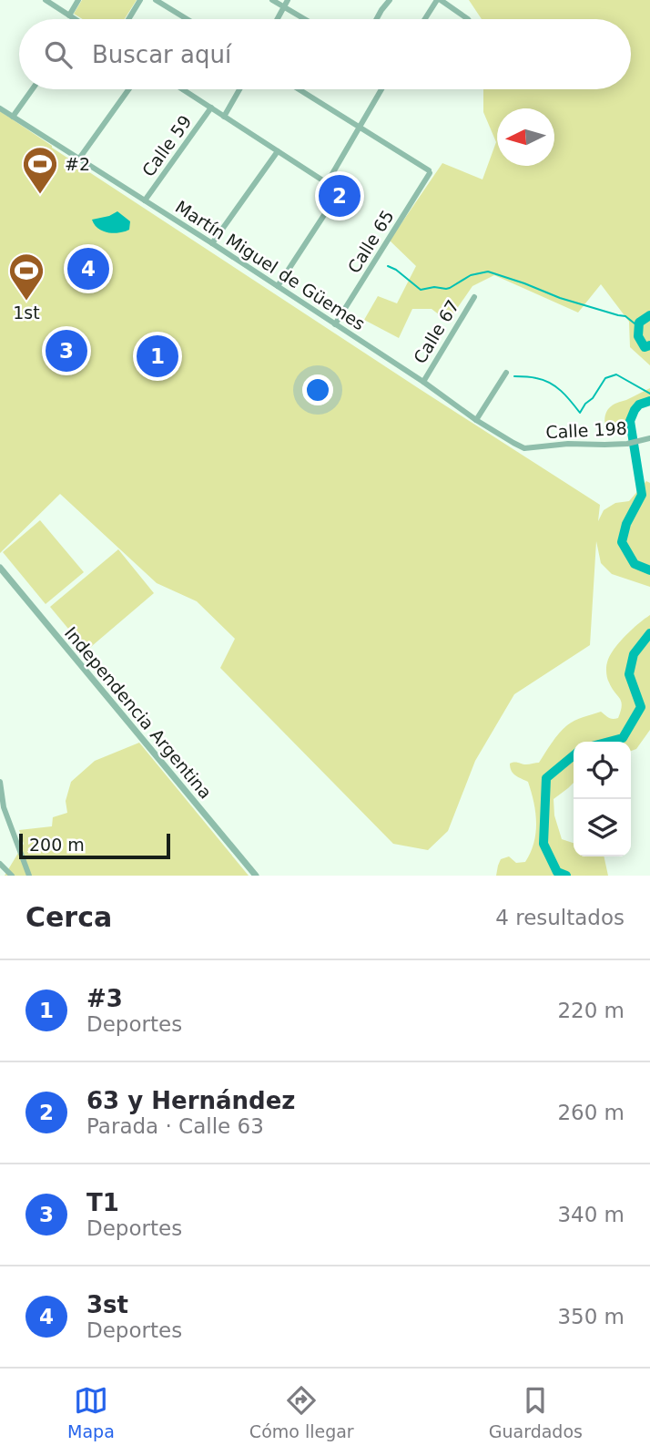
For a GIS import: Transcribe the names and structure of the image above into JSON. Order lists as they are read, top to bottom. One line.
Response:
{"streets":{"street":["Calle 59","Calle 65","Martín Miguel de Güemes","Calle 67","Calle 198","Independencia Argentina"]},"crossings":[["Calle 59","Martín Miguel de Güemes"],["Calle 65","Martín Miguel de Güemes"],["Martín Miguel de Güemes","Calle 67"],["Martín Miguel de Güemes","Calle 198"]],"places":{"sports":["#2","1st"]},"scale_bar":"200 m","north":"left","page":{"search":"Buscar aquí","pins":["2","4","3","1"],"scale":"200 m","heading":["Cerca","4 resultados"],"list":[{"mark":"1","name":"#3","note":"Deportes","value":"220 m"},{"mark":"2","name":"63 y Hernández","note":"Parada · Calle 63","value":"260 m"},{"mark":"3","name":"T1","note":"Deportes","value":"340 m"},{"mark":"4","name":"3st","note":"Deportes","value":"350 m"}],"nav":["Mapa","Cómo llegar","Guardados"]}}
